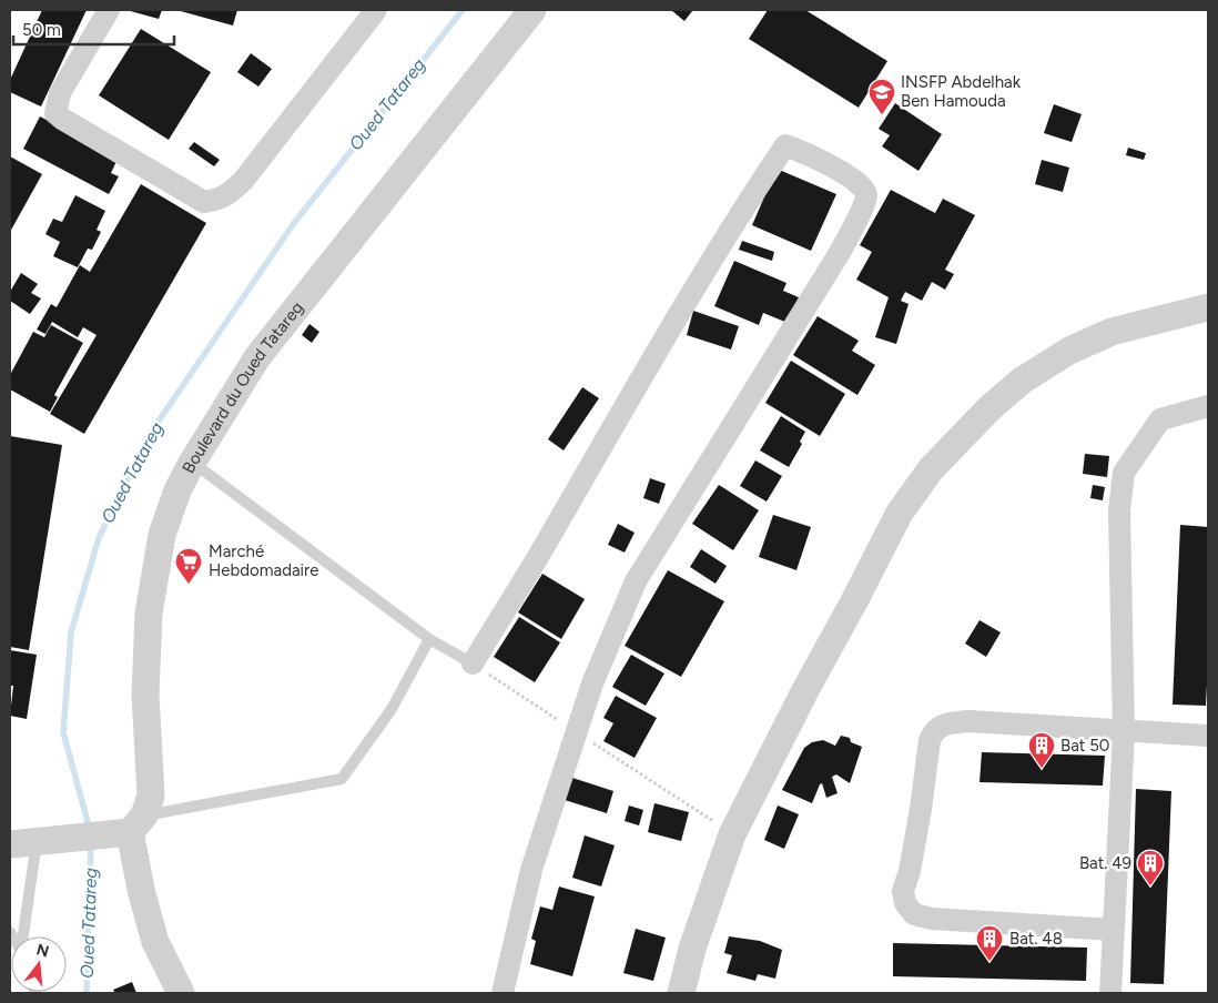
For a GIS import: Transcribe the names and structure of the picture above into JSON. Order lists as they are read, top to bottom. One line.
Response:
{"streets":{"street":["Boulevard du Oued Tatareg"]},"water":["Oued Tatareg"],"places":{"school or university":["INSFP Abdelhak Ben Hamouda"],"supermarket":["Marché Hebdomadaire"],"building":["Bat 50","Bat. 49","Bat. 48"]},"scale_bar":"50 m","north":"top"}
